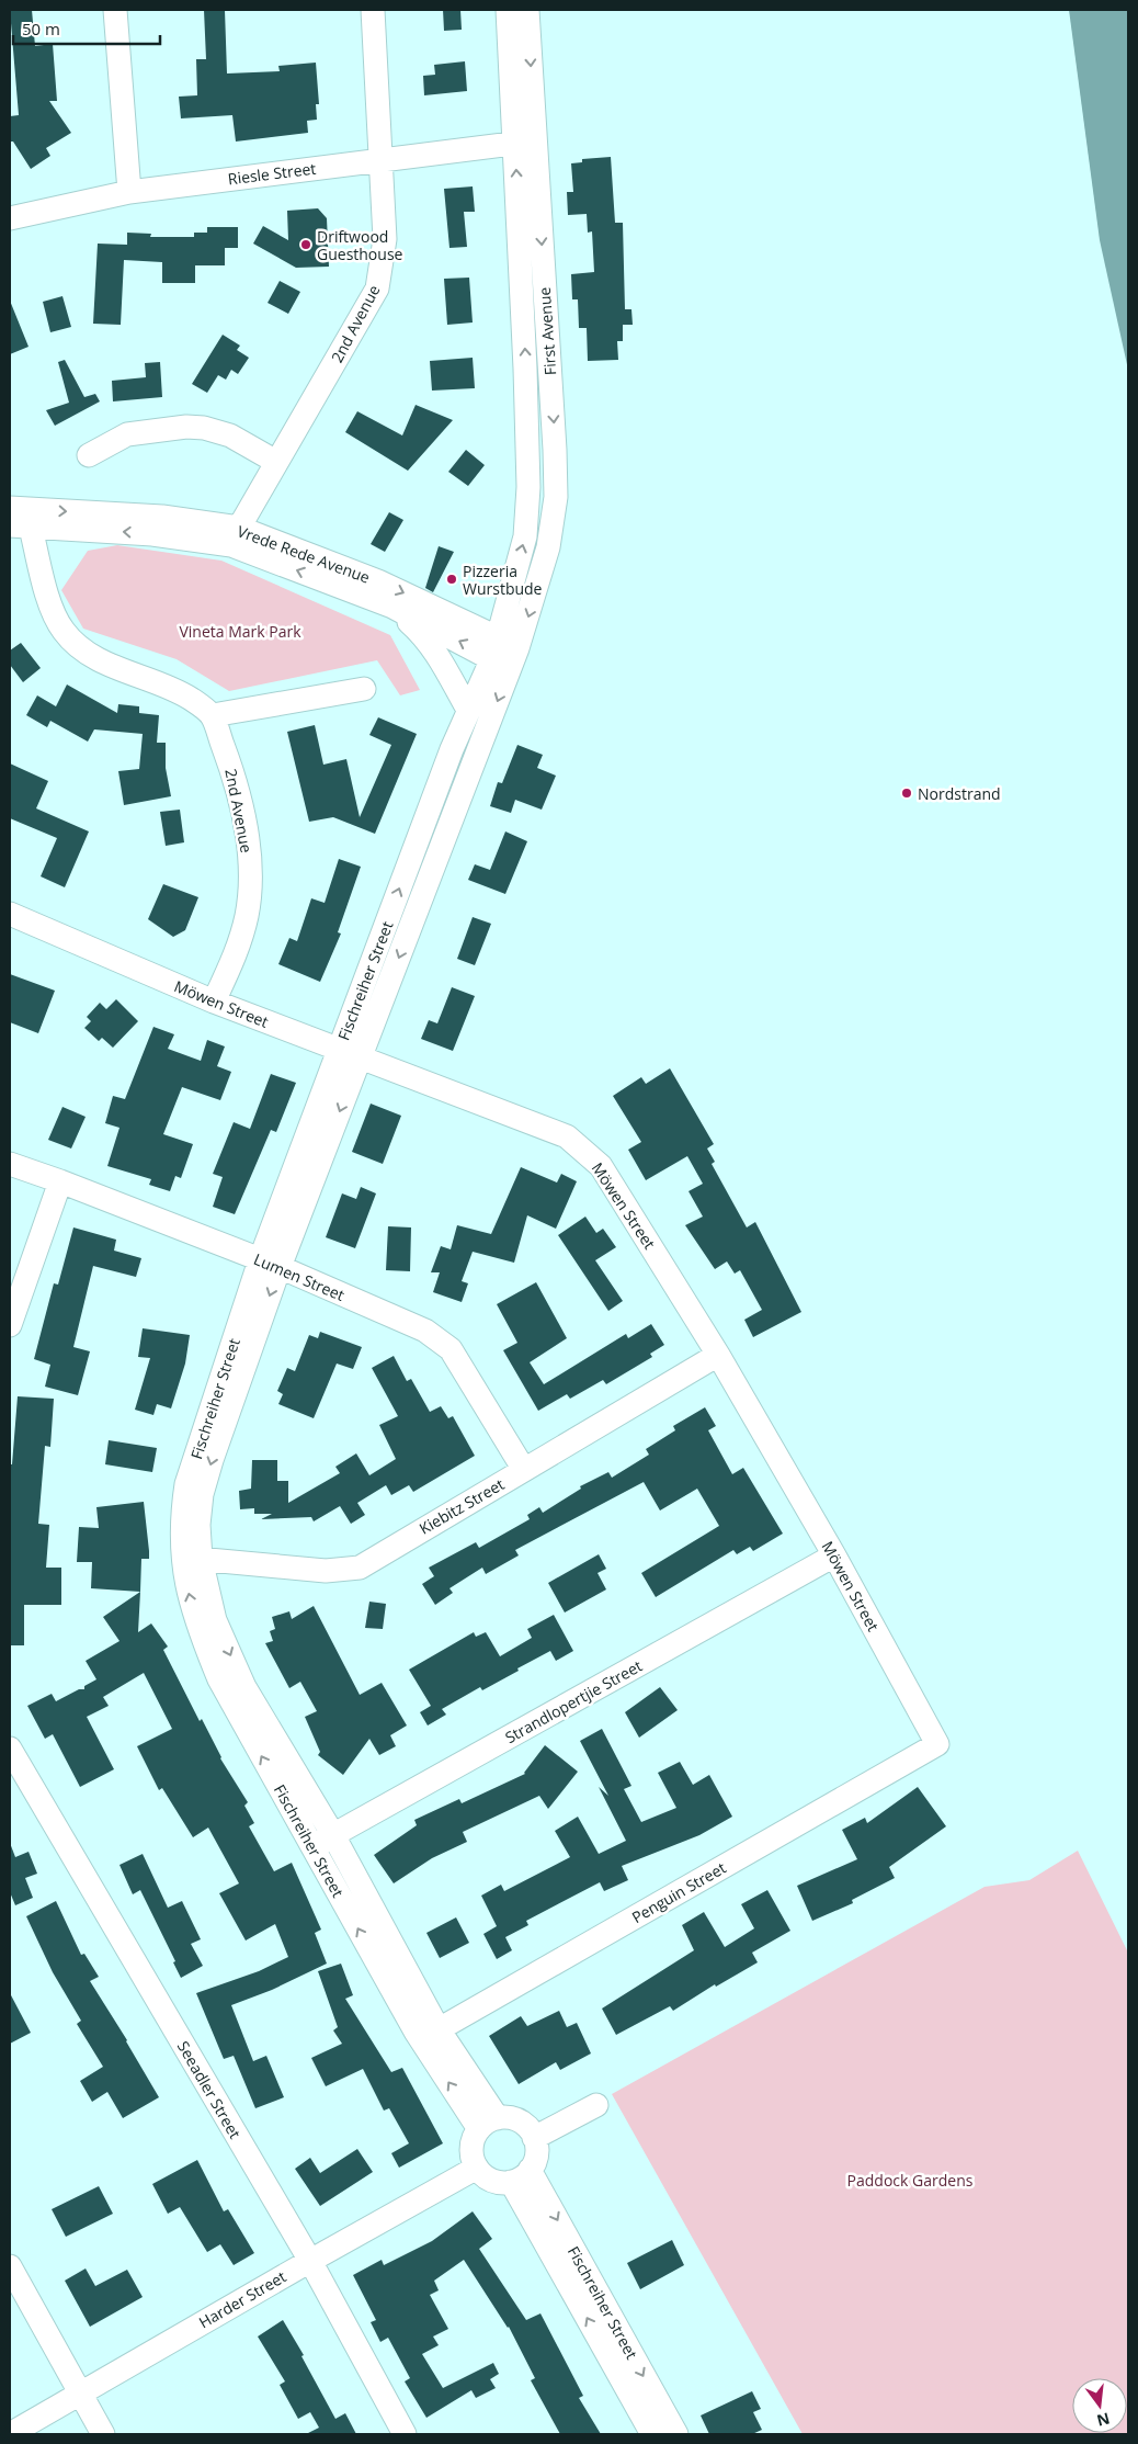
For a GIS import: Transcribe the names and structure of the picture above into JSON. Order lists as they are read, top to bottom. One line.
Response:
{"streets":{"street":["Riesle Street","2nd Avenue","First Avenue","Vrede Rede Avenue","Fischreiher Street","Möwen Street","Lumen Street","Kiebitz Street","Strandlopertjie Street","Penguin Street","Seeadler Street","Harder Street"]},"crossings":[["Riesle Street","2nd Avenue"],["Riesle Street","First Avenue"],["2nd Avenue","Vrede Rede Avenue"],["2nd Avenue","Möwen Street"],["First Avenue","Vrede Rede Avenue"],["First Avenue","Fischreiher Street"],["Vrede Rede Avenue","Fischreiher Street"],["Fischreiher Street","Möwen Street"],["Fischreiher Street","Lumen Street"],["Fischreiher Street","Kiebitz Street"],["Fischreiher Street","Strandlopertjie Street"],["Fischreiher Street","Penguin Street"],["Fischreiher Street","Harder Street"],["Möwen Street","Kiebitz Street"],["Möwen Street","Strandlopertjie Street"],["Möwen Street","Penguin Street"],["Lumen Street","Kiebitz Street"],["Seeadler Street","Harder Street"]],"parks":["Vineta Mark Park","Paddock Gardens"],"places":["Driftwood Guesthouse","Pizzeria Wurstbude","Nordstrand"],"scale_bar":"50 m","north":"bottom"}
